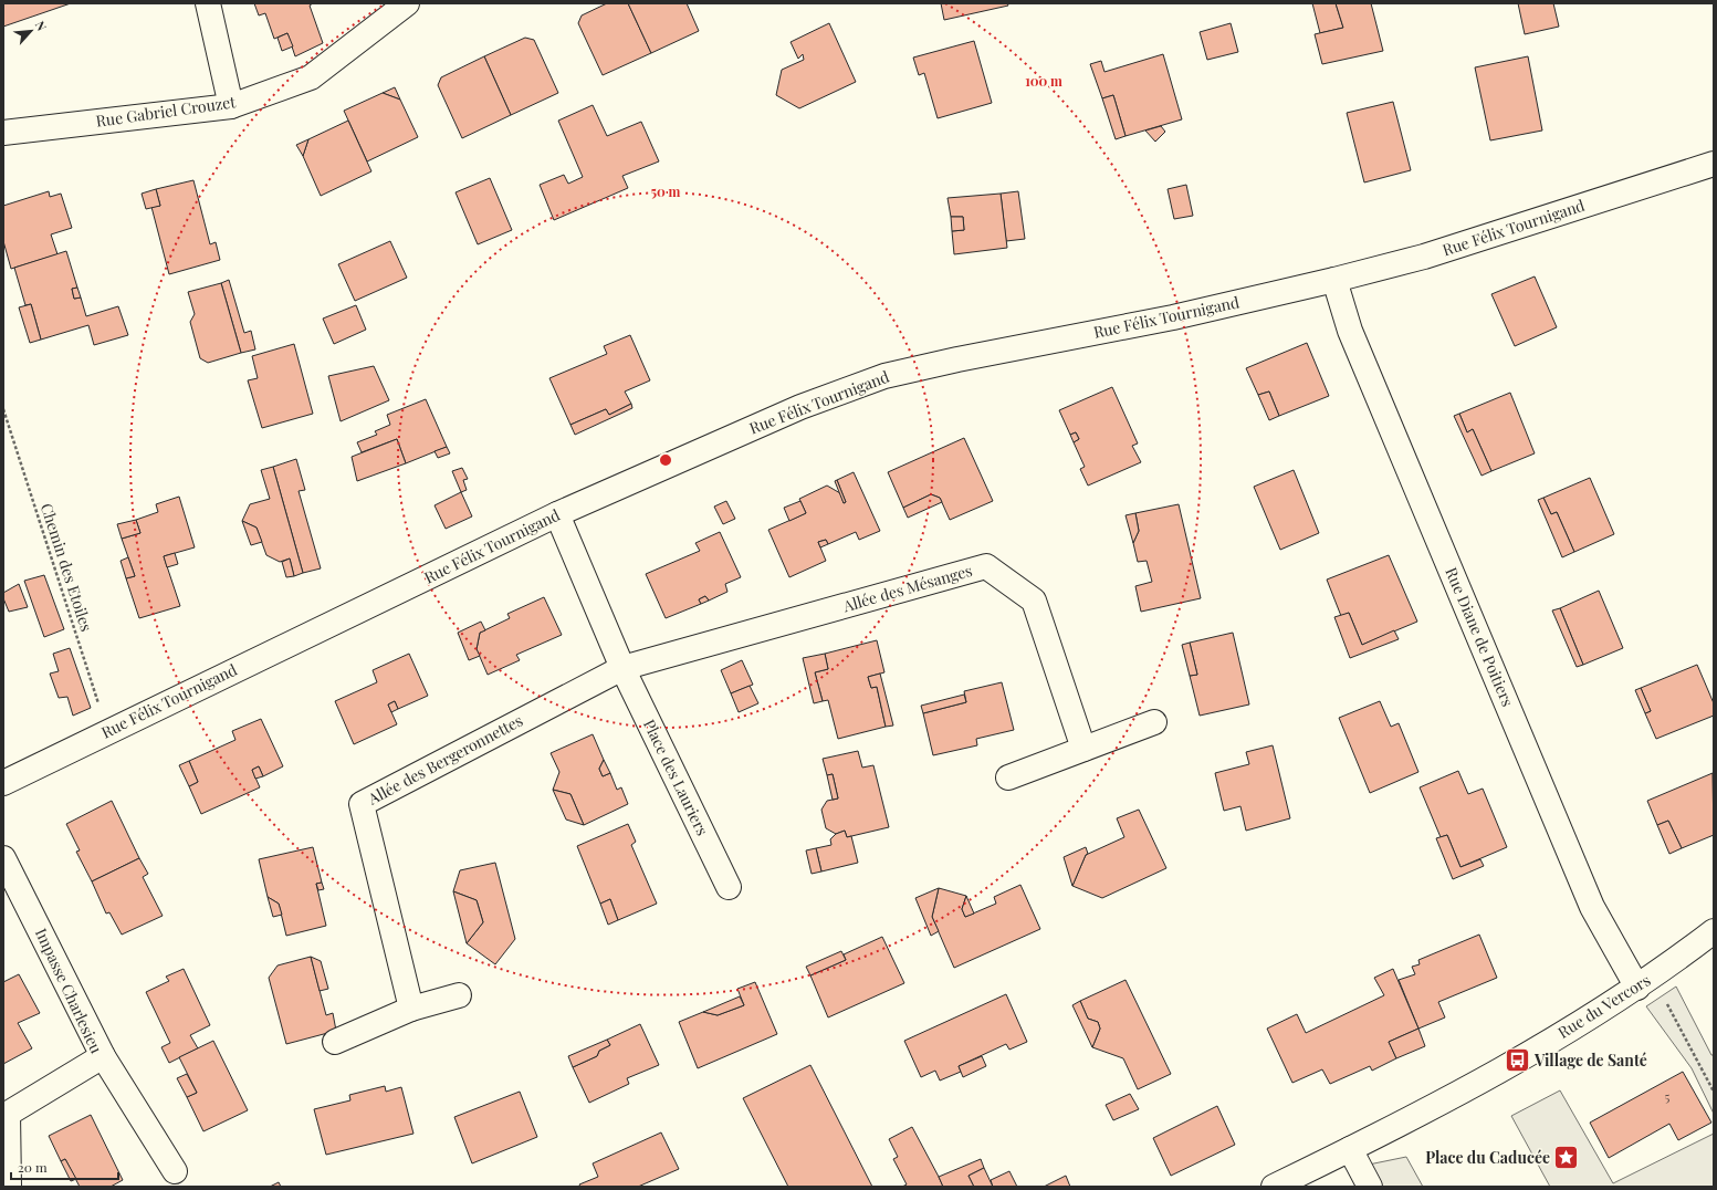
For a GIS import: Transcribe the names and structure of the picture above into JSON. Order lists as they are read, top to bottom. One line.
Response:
{"streets":{"street":["Rue Gabriel Crouzet","Rue Félix Tournigand","Allée des Mésanges","Rue Diane de Poitiers","Allée des Bergeronnettes","Place des Lauriers","Impasse Charlesieu","Rue du Vercors"],"path":["Chemin des Etoiles"]},"crossings":[["Rue Félix Tournigand","Chemin des Etoiles"],["Rue Félix Tournigand","Rue Diane de Poitiers"],["Rue Félix Tournigand","Place des Lauriers"],["Allée des Mésanges","Allée des Bergeronnettes"],["Allée des Mésanges","Place des Lauriers"],["Rue Diane de Poitiers","Rue du Vercors"],["Allée des Bergeronnettes","Place des Lauriers"]],"places":{"bus stop":["Village de Santé"],"place":["Place du Caducée"]},"house_numbers":["5"],"scale_bar":"20 m","north":"top right","rings":["100 m","50 m"]}
